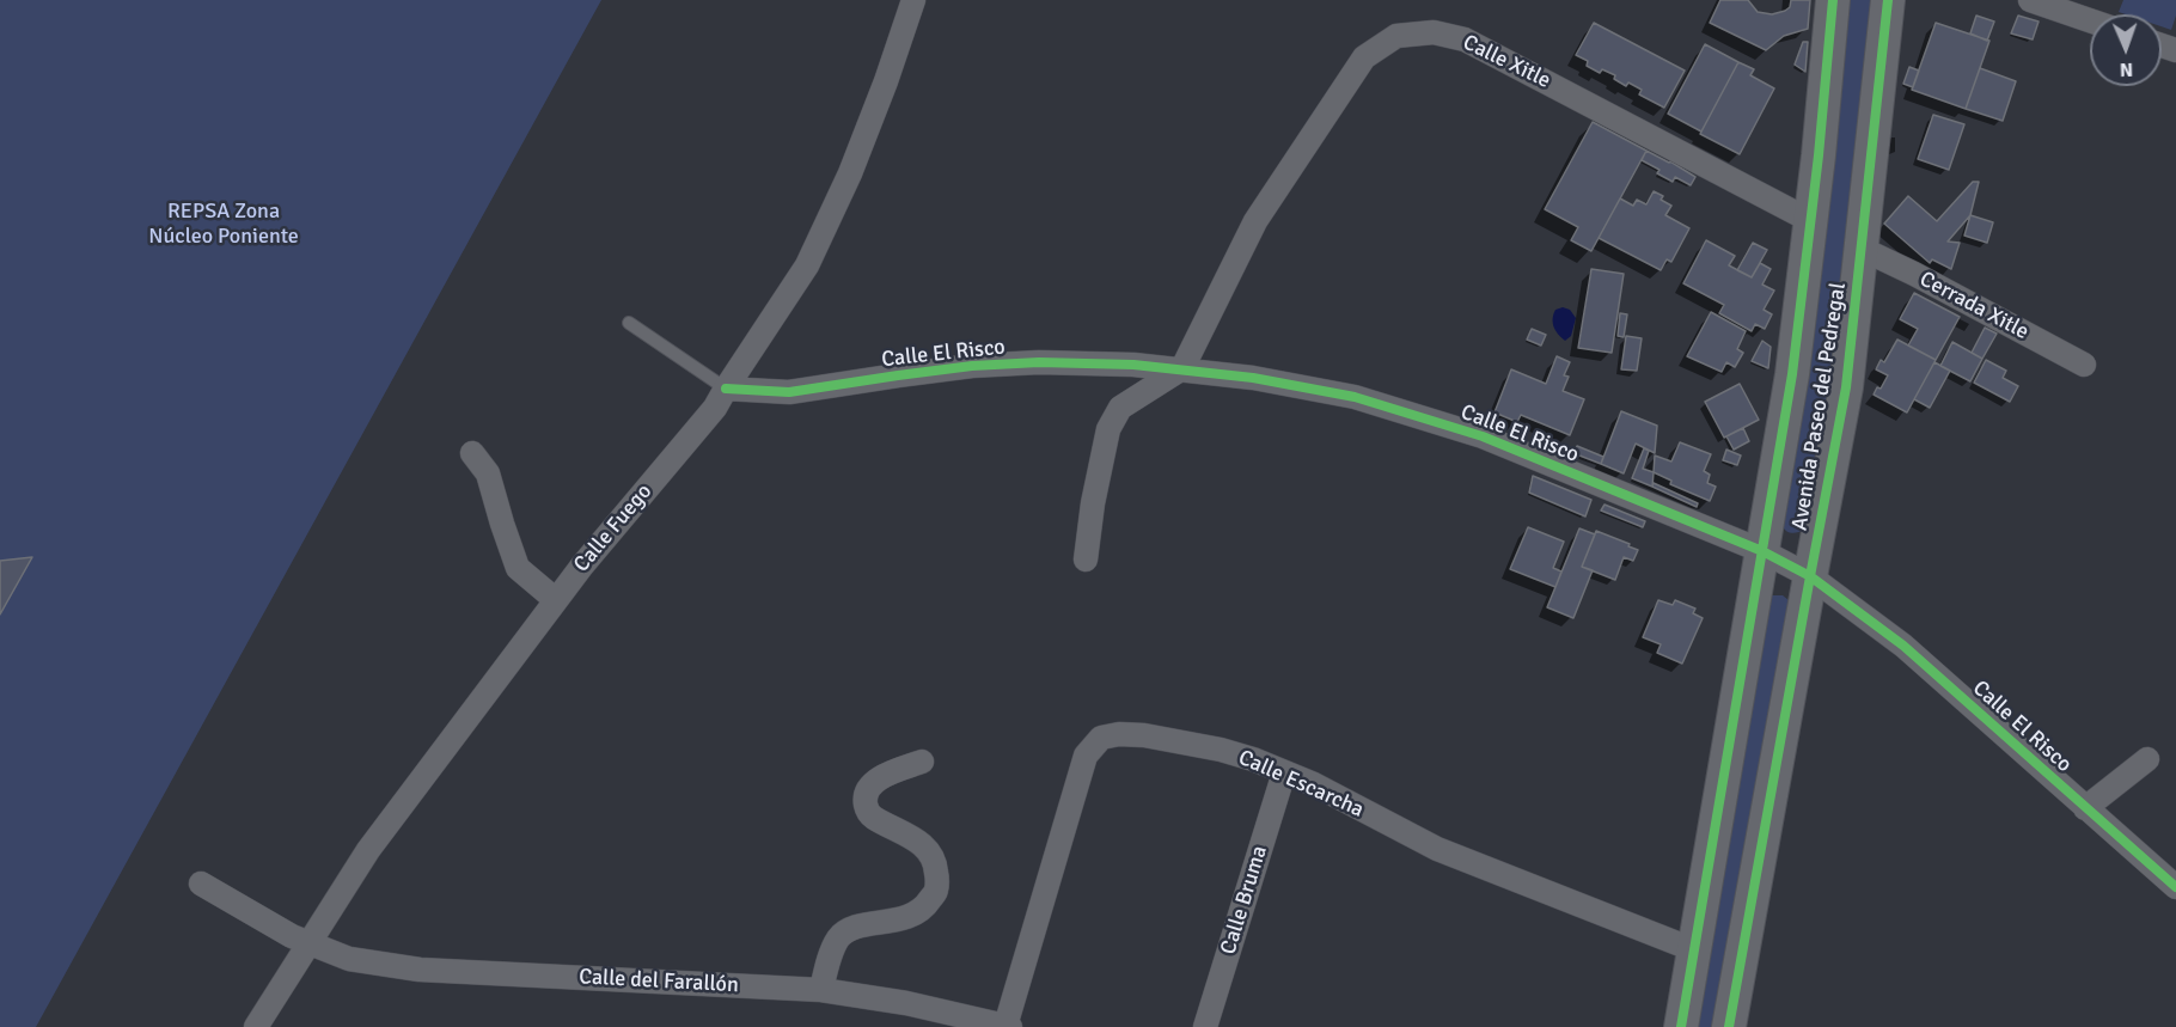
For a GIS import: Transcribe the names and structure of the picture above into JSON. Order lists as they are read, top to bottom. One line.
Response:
{"streets":{"main road":["Avenida Paseo del Pedregal"],"street":["Calle Xitle","Cerrada Xitle","Calle El Risco","Calle Fuego","Calle Escarcha","Calle Bruma","Calle del Farallón"]},"crossings":[["Calle Xitle","Calle El Risco"],["Calle Xitle","Avenida Paseo del Pedregal"],["Cerrada Xitle","Avenida Paseo del Pedregal"],["Calle El Risco","Avenida Paseo del Pedregal"],["Calle El Risco","Calle Fuego"],["Avenida Paseo del Pedregal","Calle Escarcha"],["Calle Fuego","Calle del Farallón"],["Calle Escarcha","Calle Bruma"],["Calle Escarcha","Calle del Farallón"]],"parks":["REPSA Zona Núcleo Poniente"],"north":"bottom"}
